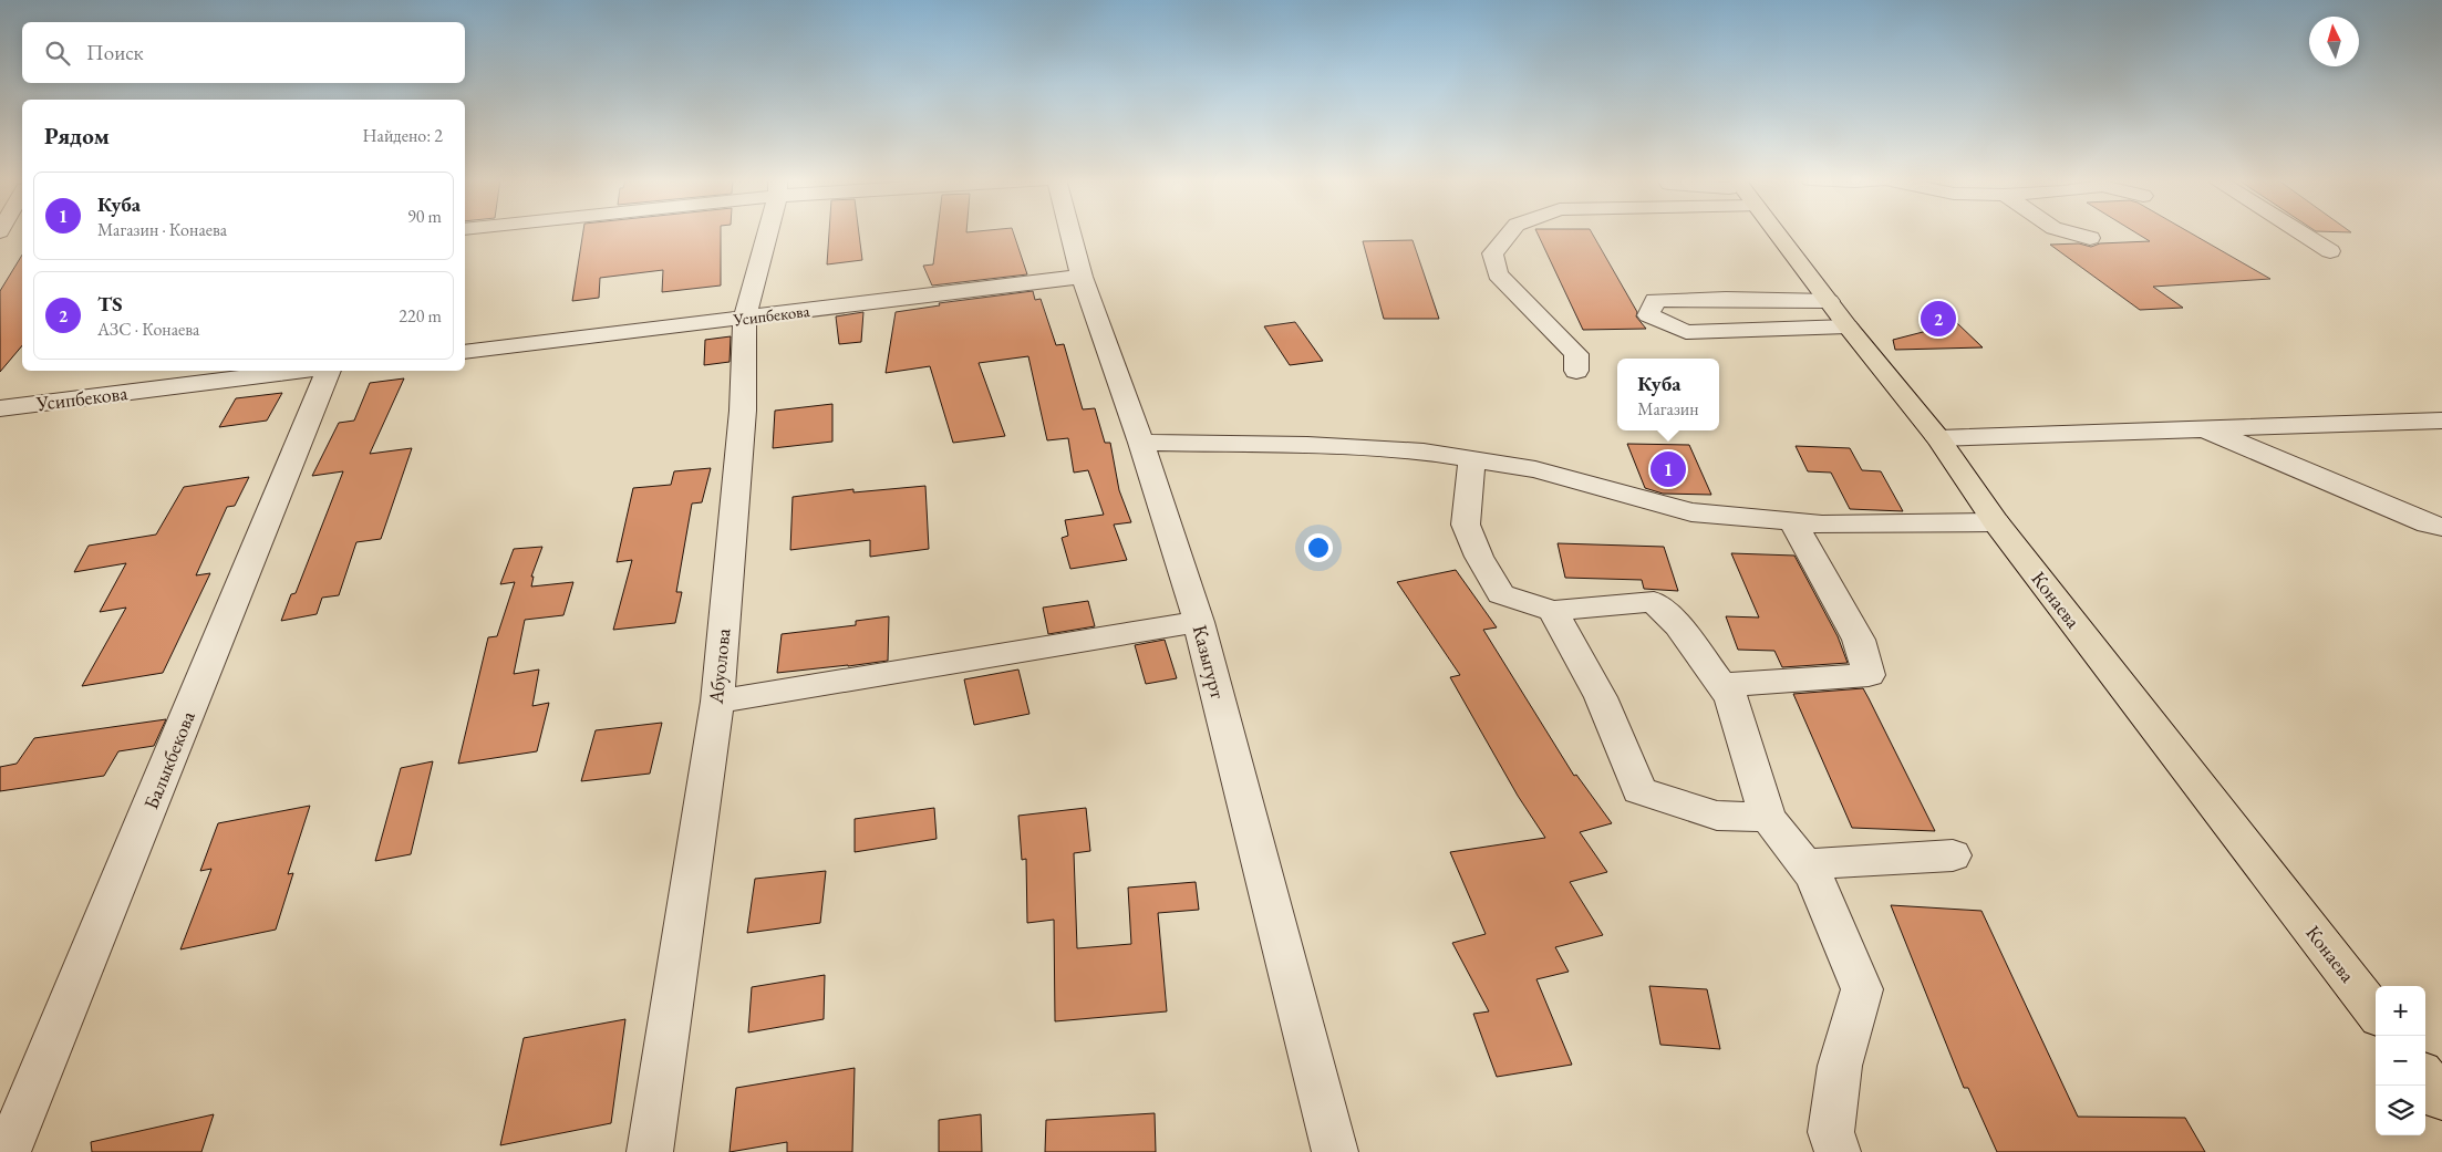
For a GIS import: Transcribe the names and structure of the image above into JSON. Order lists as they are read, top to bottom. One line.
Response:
{"streets":{"main road":["Конаева"],"street":["Усипбекова","Казыгурт","Абуолова","Балыкбекова"]},"crossings":[["Усипбекова","Казыгурт"],["Усипбекова","Абуолова"]],"north":"top","page":{"search":"Поиск","heading":["Рядом","Найдено: 2"],"list":[{"mark":"1","name":"Куба","note":"Магазин · Конаева","value":"90 m"},{"mark":"2","name":"TS","note":"АЗС · Конаева","value":"220 m"}],"pins":["2","1"],"popup":["Куба","Магазин"],"map_buttons":["+","−"]}}
